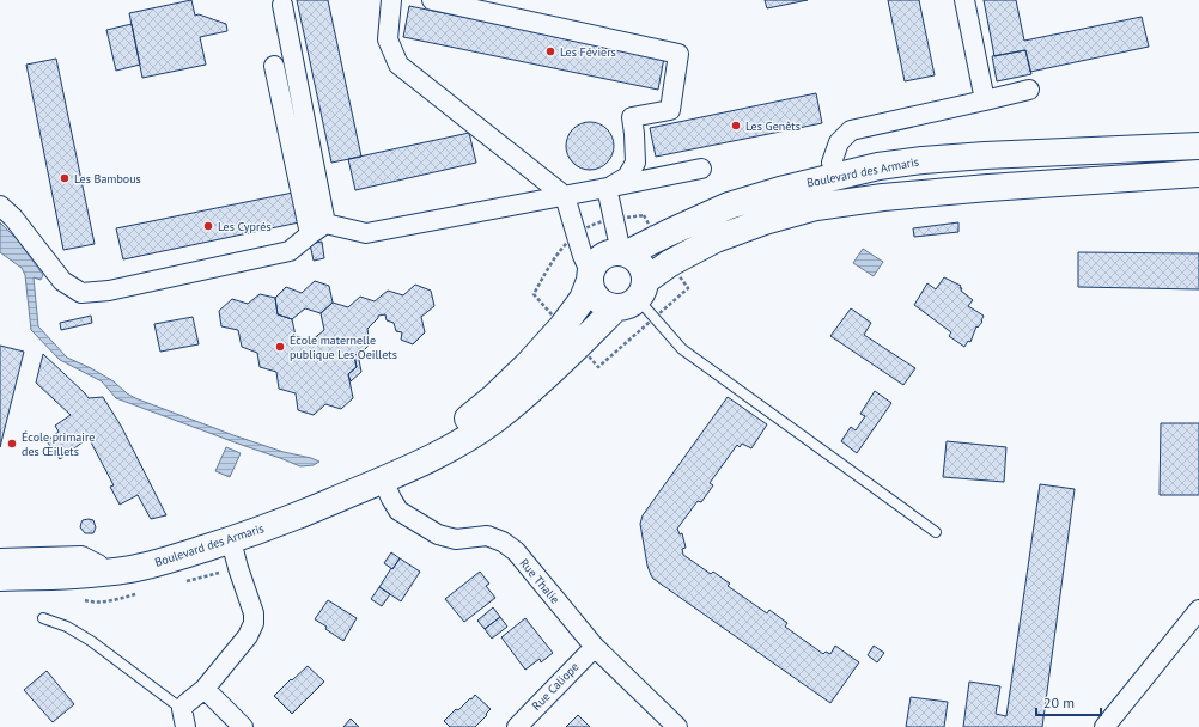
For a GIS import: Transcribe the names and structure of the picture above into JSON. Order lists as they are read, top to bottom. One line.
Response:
{"streets":{"main road":["Boulevard des Armaris"],"street":["Rue Thalie","Rue Caliope"]},"crossings":[["Boulevard des Armaris","Rue Thalie"],["Rue Thalie","Rue Caliope"]],"places":["Les Féviers","Les Genêts","Les Bambous","Les Cyprés","École maternelle publique Les Oeillets","École primaire des Œillets"],"scale_bar":"20 m"}
